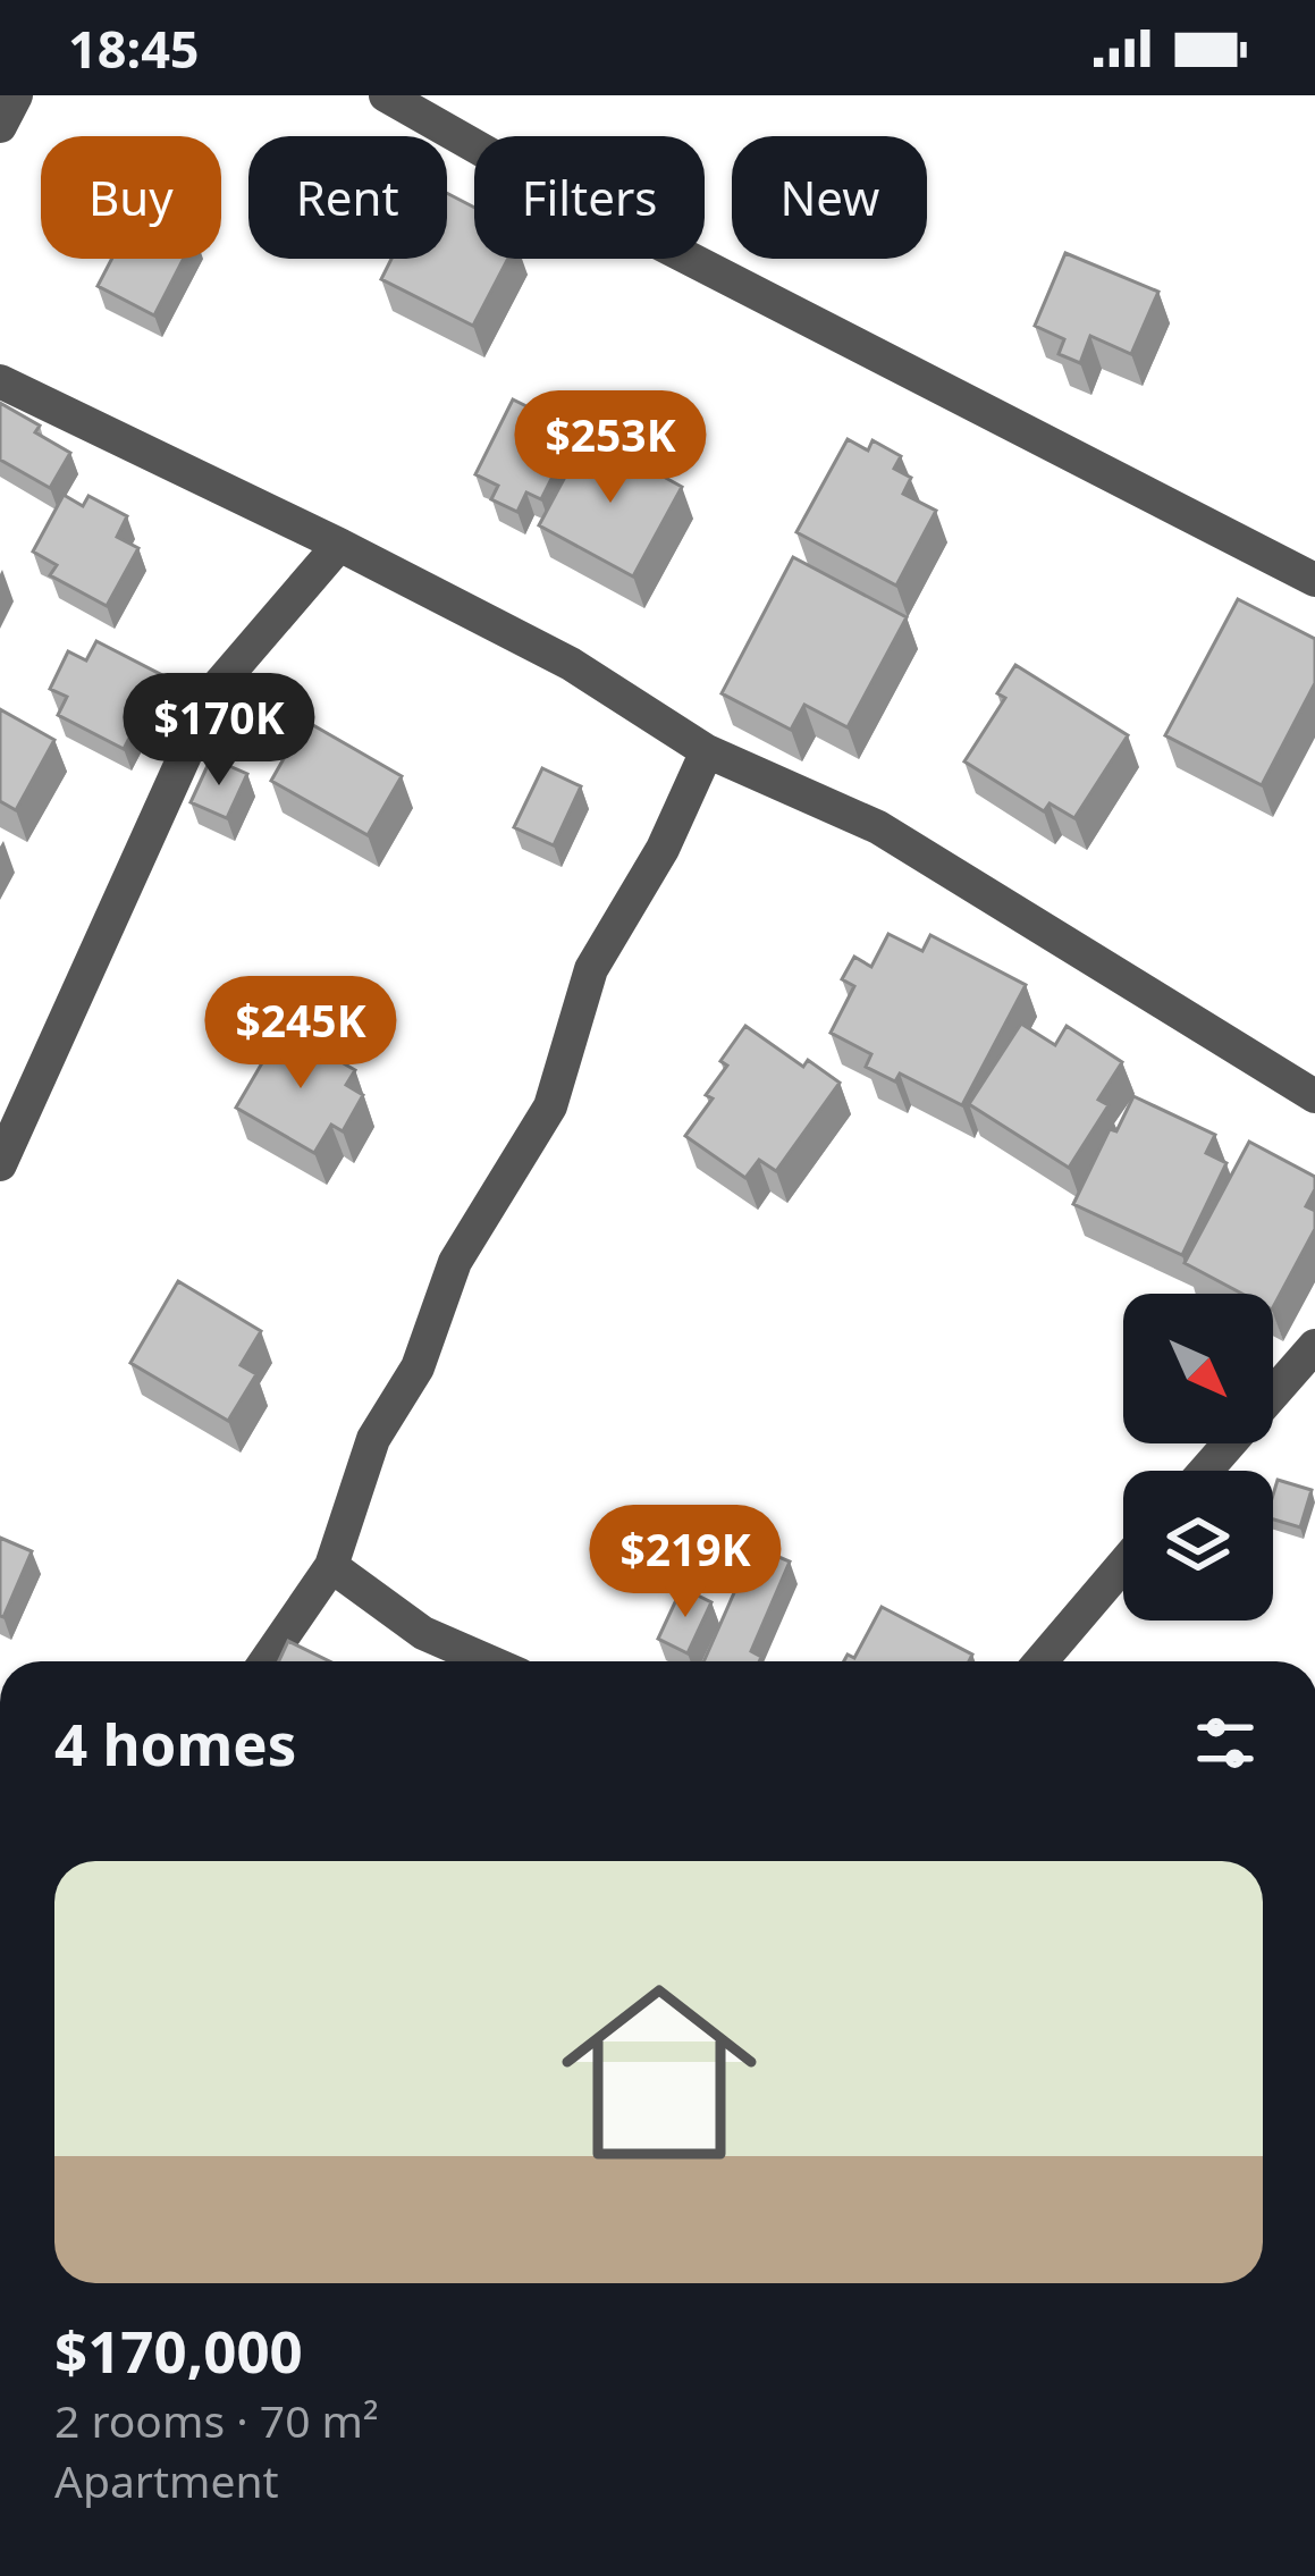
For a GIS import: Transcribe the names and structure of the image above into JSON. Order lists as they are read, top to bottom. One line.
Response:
{"north":"bottom right","page":{"status":"18:45","chip":["Buy","Rent","Filters","New"],"price":["$253K","$170K","$245K","$219K"],"heading":"4 homes","list":[{"name":"$170,000","note":"2 rooms · 70 m² · Apartment"}]}}
